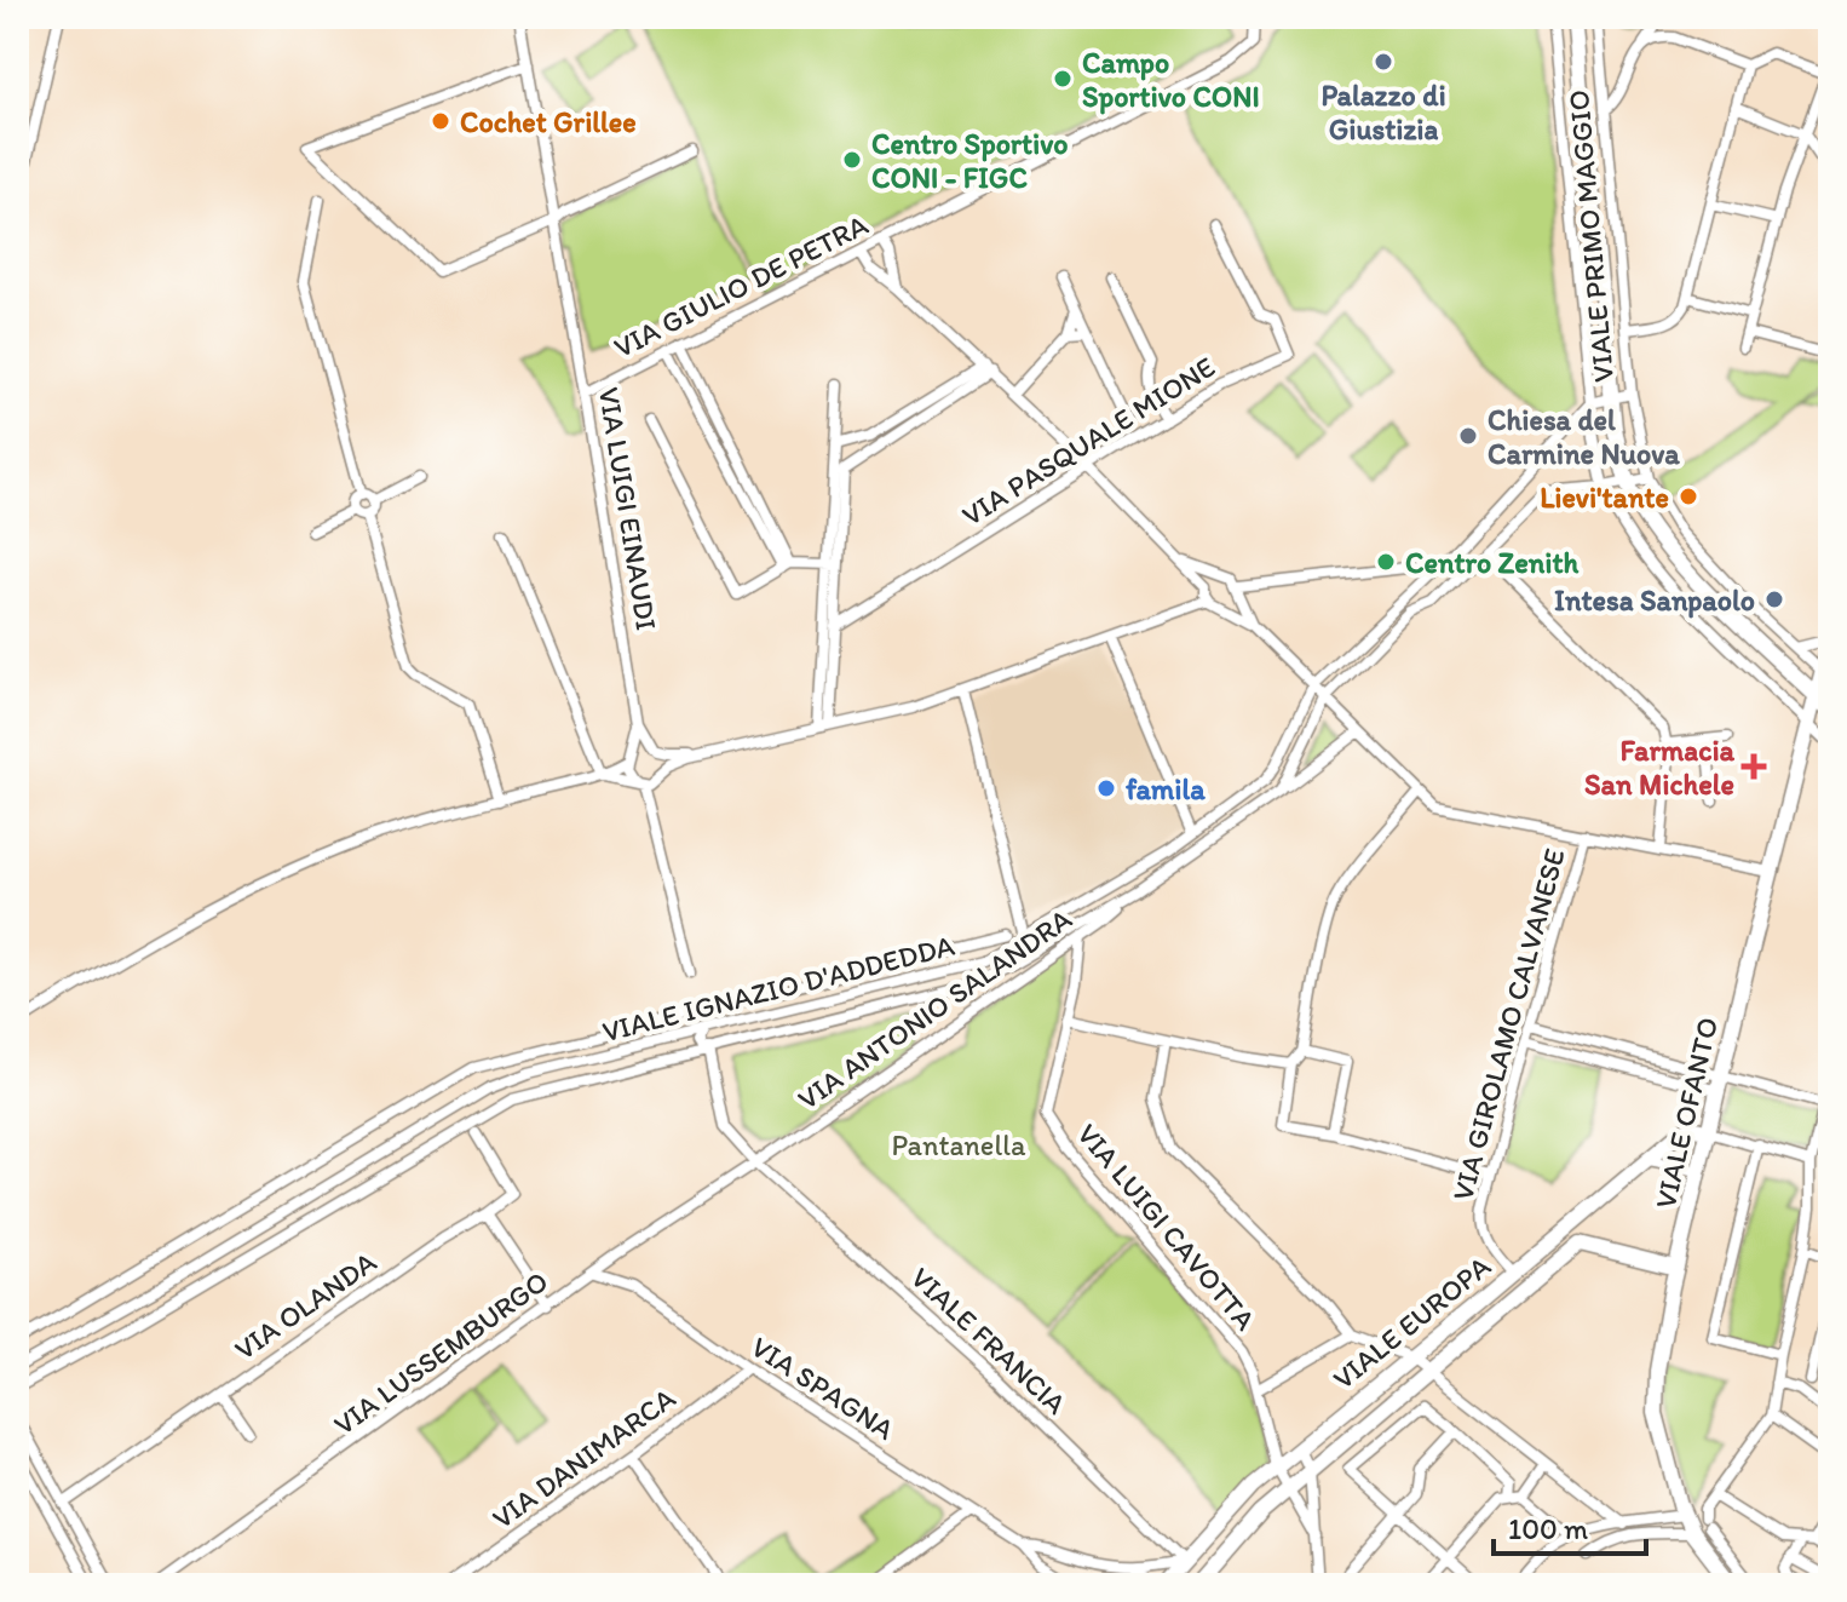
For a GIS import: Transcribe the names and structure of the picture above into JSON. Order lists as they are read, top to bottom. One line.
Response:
{"streets":{"street":["VIALE PRIMO MAGGIO","VIA GIULIO DE PETRA","VIA PASQUALE MIONE","VIA LUIGI EINAUDI","VIALE IGNAZIO D'ADDEDDA","VIA ANTONIO SALANDRA","VIA GIROLAMO CALVANESE","VIALE OFANTO","VIA LUIGI CAVOTTA","VIA OLANDA","VIALE EUROPA","VIALE FRANCIA","VIA LUSSEMBURGO","VIA SPAGNA","VIA DANIMARCA"]},"crossings":[["VIALE PRIMO MAGGIO","VIALE IGNAZIO D'ADDEDDA"],["VIALE PRIMO MAGGIO","VIALE OFANTO"],["VIA GIULIO DE PETRA","VIA LUIGI EINAUDI"],["VIALE IGNAZIO D'ADDEDDA","VIA ANTONIO SALANDRA"],["VIALE IGNAZIO D'ADDEDDA","VIALE FRANCIA"],["VIA ANTONIO SALANDRA","VIA LUIGI CAVOTTA"],["VIA ANTONIO SALANDRA","VIALE FRANCIA"],["VIA ANTONIO SALANDRA","VIA LUSSEMBURGO"],["VIA GIROLAMO CALVANESE","VIALE EUROPA"],["VIALE OFANTO","VIALE EUROPA"],["VIA LUIGI CAVOTTA","VIALE EUROPA"],["VIALE EUROPA","VIALE FRANCIA"],["VIALE EUROPA","VIA SPAGNA"],["VIALE FRANCIA","VIA LUSSEMBURGO"],["VIALE FRANCIA","VIA SPAGNA"],["VIA LUSSEMBURGO","VIA SPAGNA"],["VIA SPAGNA","VIA DANIMARCA"]],"parks":["Pantanella"],"places":{"other":["Palazzo di Giustizia","Campo Sportivo CONI","Cochet Grillee","Centro Sportivo CONI - FIGC","Chiesa del Carmine Nuova","Lievi'tante","Centro Zenith","Intesa Sanpaolo","famila"],"health":["Farmacia San Michele"]},"scale_bar":"100 m"}
